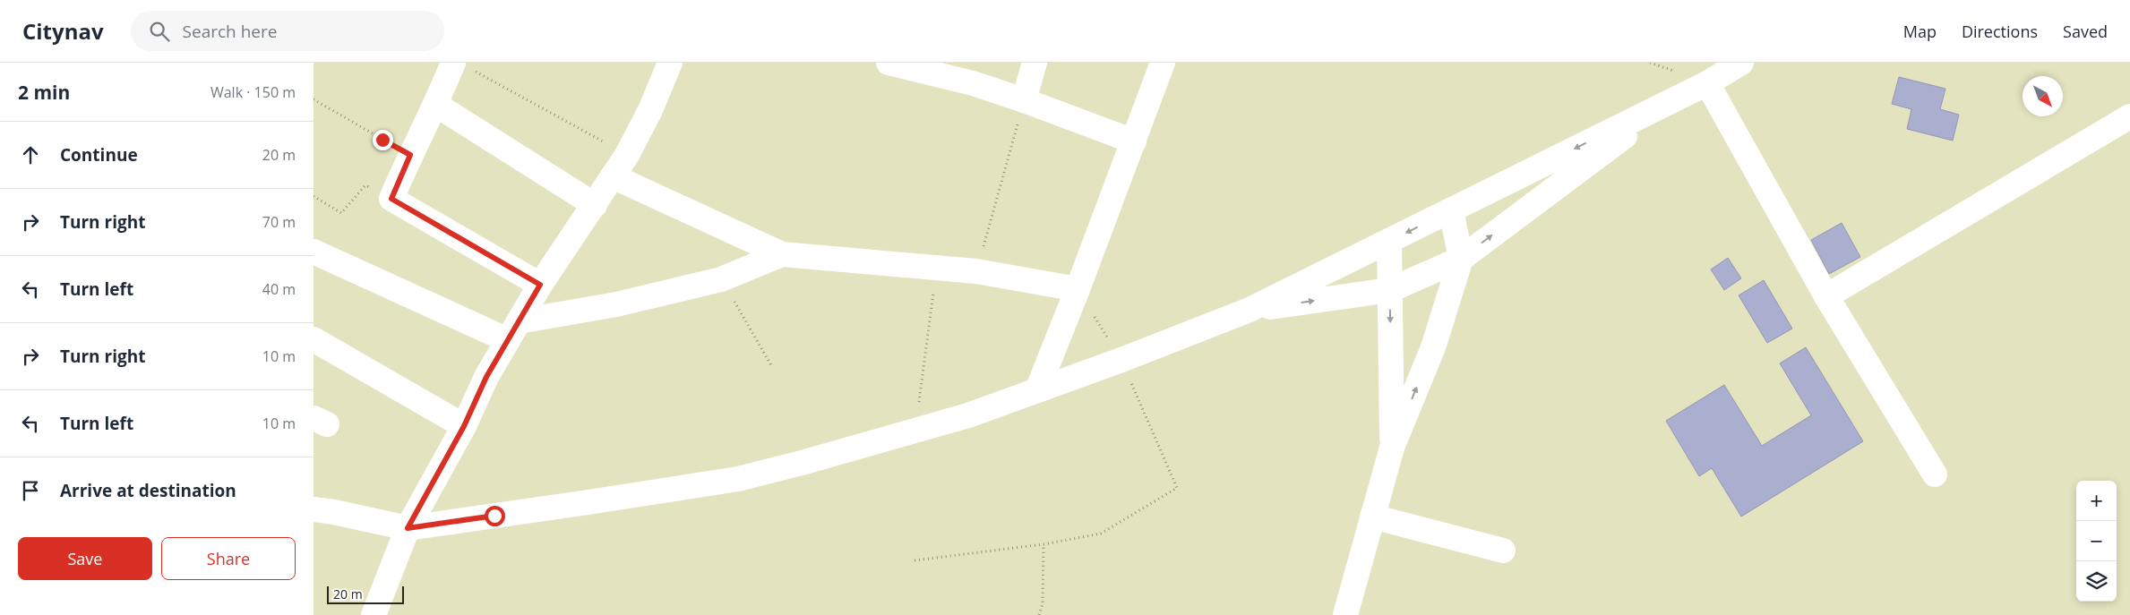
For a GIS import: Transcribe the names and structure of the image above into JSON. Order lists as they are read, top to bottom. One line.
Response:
{"scale_bar":"20 m","north":"bottom right","page":{"header":"Citynav","search":"Search here","nav":["Map","Directions","Saved"],"heading":["2 min","Walk · 150 m"],"list":[["Continue","20 m"],["Turn right","70 m"],["Turn left","40 m"],["Turn right","10 m"],["Turn left","10 m"],"Arrive at destination"],"map_buttons":["+","−"],"buttons":["Save","Share"],"scale":"20 m"}}
